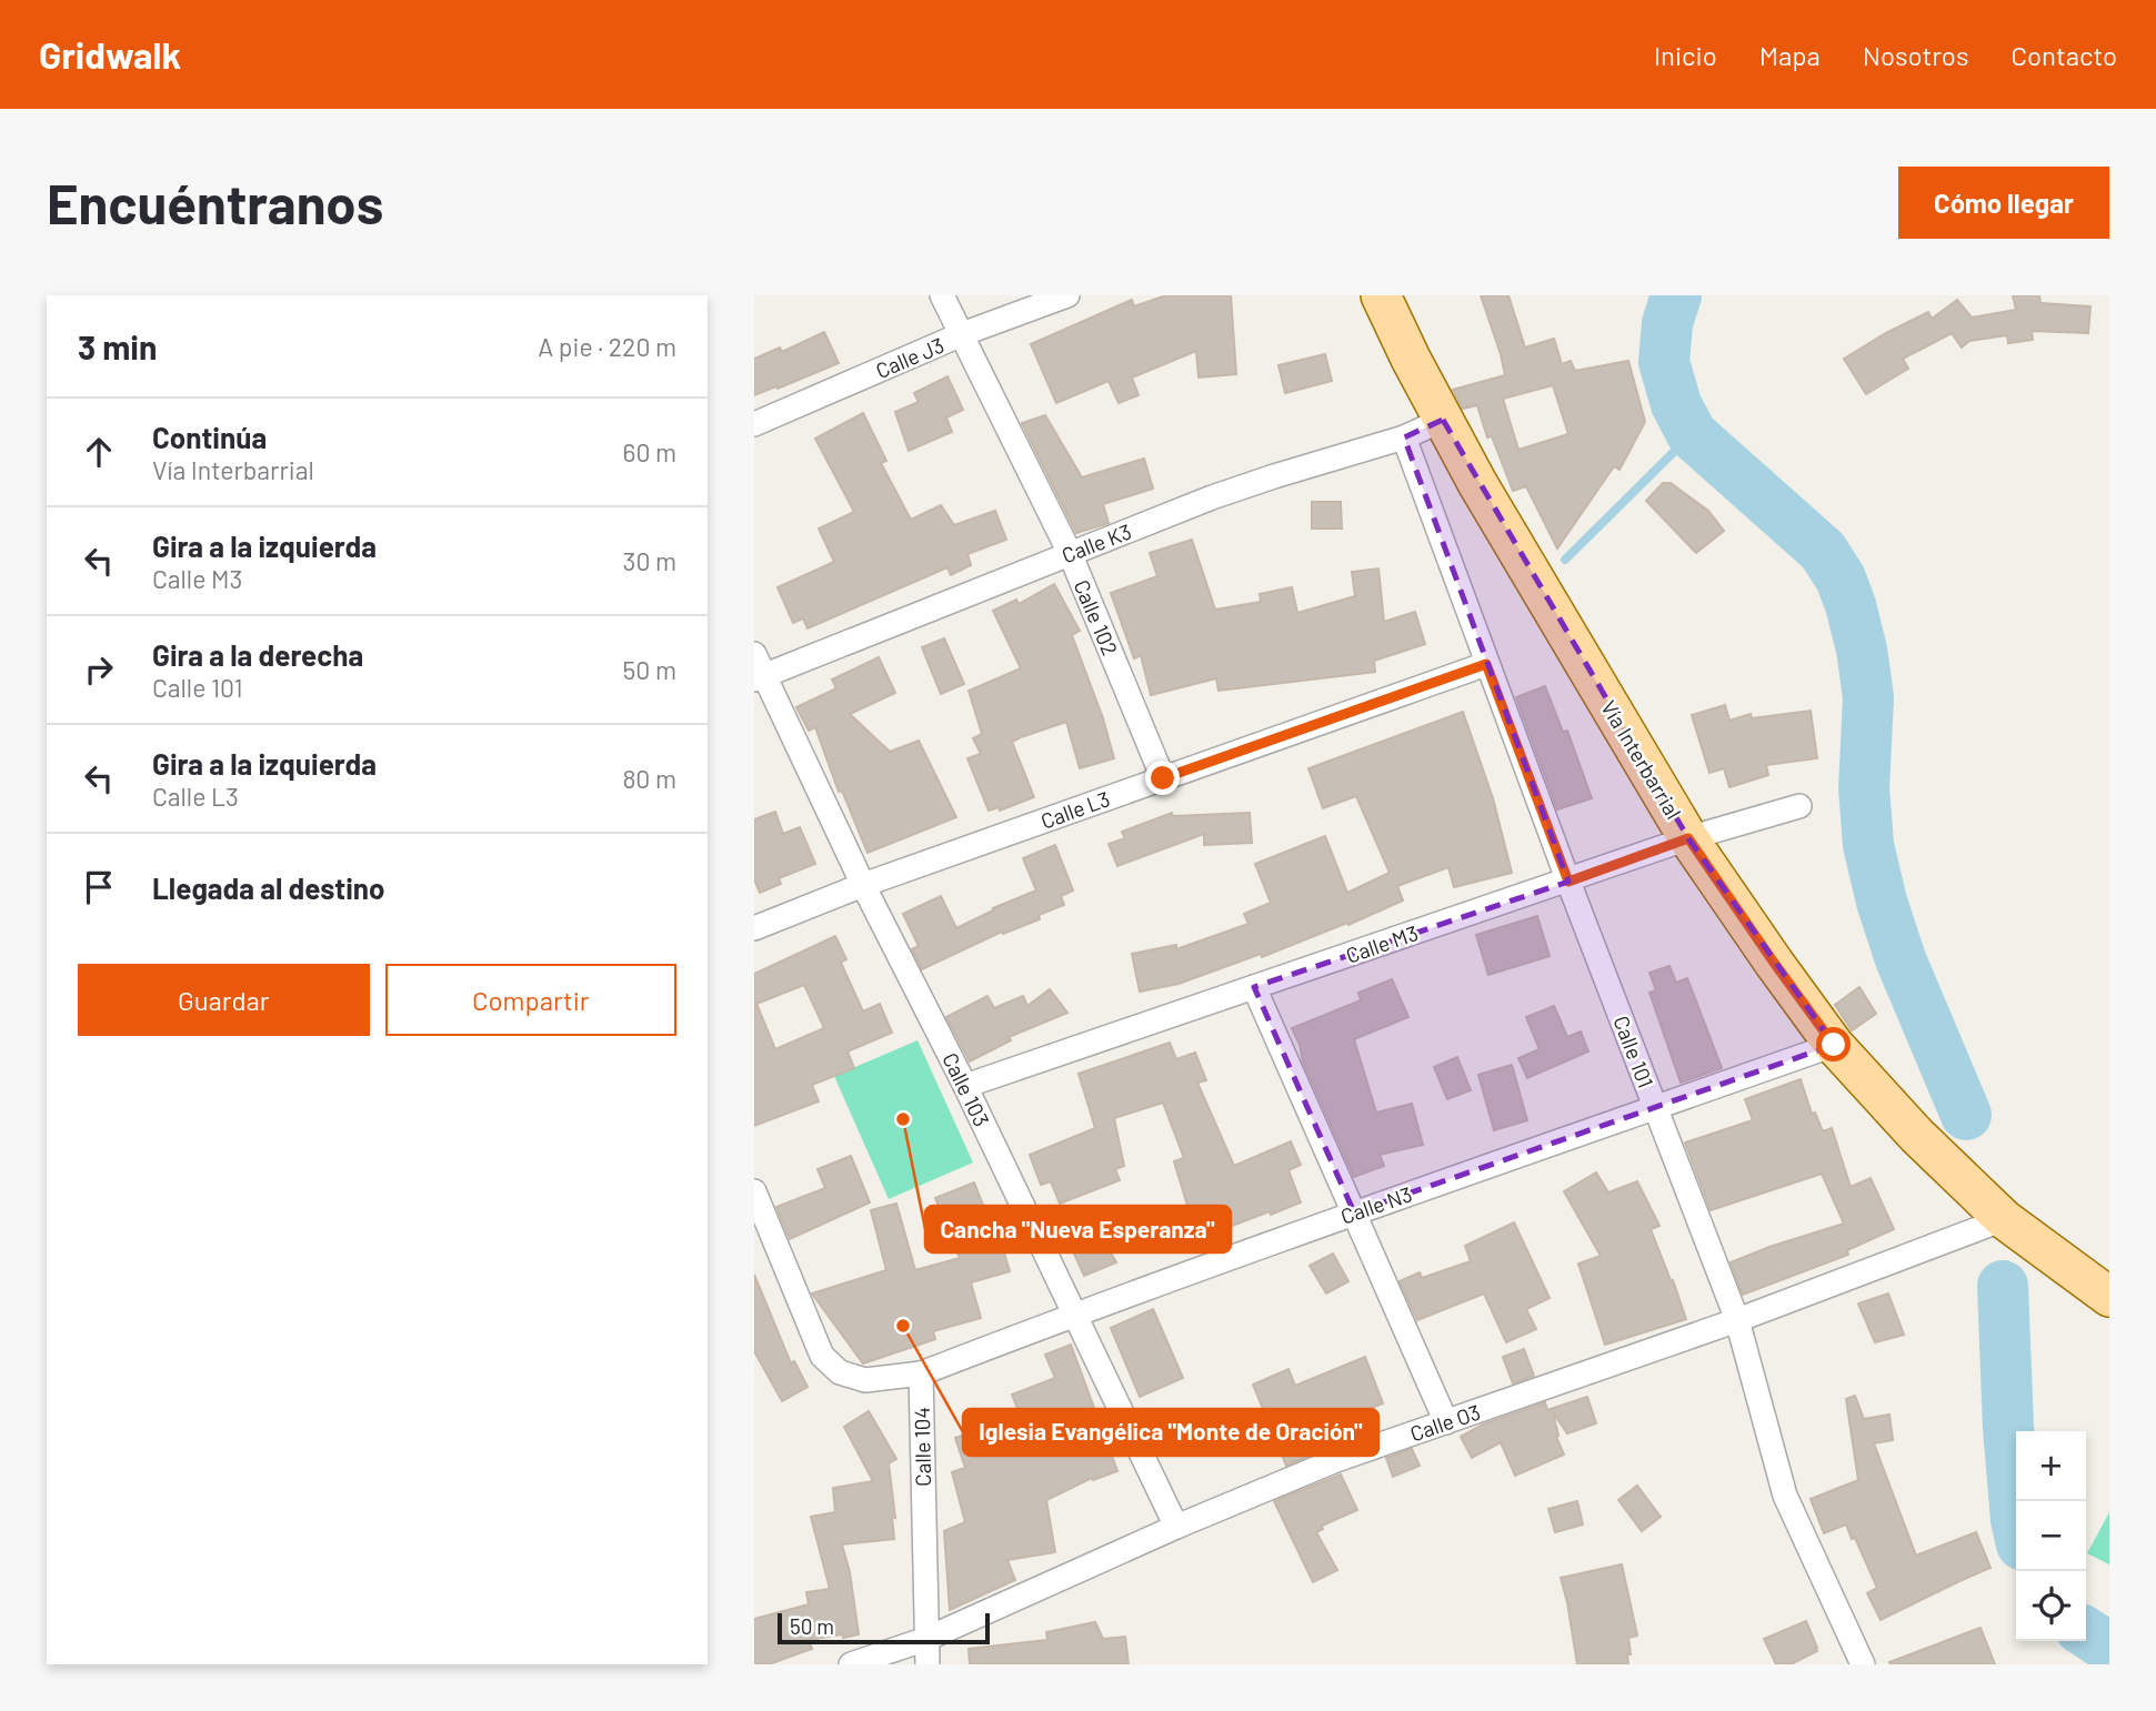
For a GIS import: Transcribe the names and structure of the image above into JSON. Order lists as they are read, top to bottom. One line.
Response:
{"streets":{"main road":["Vía Interbarrial"],"street":["Calle J3","Calle K3","Calle 102","Calle L3","Calle M3","Calle 101","Calle 103","Calle N3","Calle O3","Calle 104"]},"crossings":[["Calle J3","Calle 102"],["Calle K3","Calle 102"],["Calle K3","Vía Interbarrial"],["Calle K3","Calle 101"],["Calle K3","Calle 103"],["Calle 102","Calle L3"],["Vía Interbarrial","Calle M3"],["Vía Interbarrial","Calle N3"],["Vía Interbarrial","Calle O3"],["Calle L3","Calle 101"],["Calle L3","Calle 103"],["Calle M3","Calle 101"],["Calle M3","Calle 103"],["Calle 101","Calle N3"],["Calle 101","Calle O3"],["Calle 103","Calle N3"],["Calle 103","Calle O3"],["Calle N3","Calle 104"],["Calle O3","Calle 104"]],"places":["Cancha \"Nueva Esperanza\"","Iglesia Evangélica \"Monte de Oración\""],"scale_bar":"50 m","page":{"header":"Gridwalk","nav":["Inicio","Mapa","Nosotros","Contacto"],"buttons":["Cómo llegar",["Guardar","Compartir"]],"title":"Encuéntranos","heading":["3 min","A pie · 220 m"],"list":[["Continúa","Vía Interbarrial","60 m"],["Gira a la izquierda","Calle M3","30 m"],["Gira a la derecha","Calle 101","50 m"],["Gira a la izquierda","Calle L3","80 m"],"Llegada al destino"],"map_buttons":["+","−"],"scale":"50 m"}}
